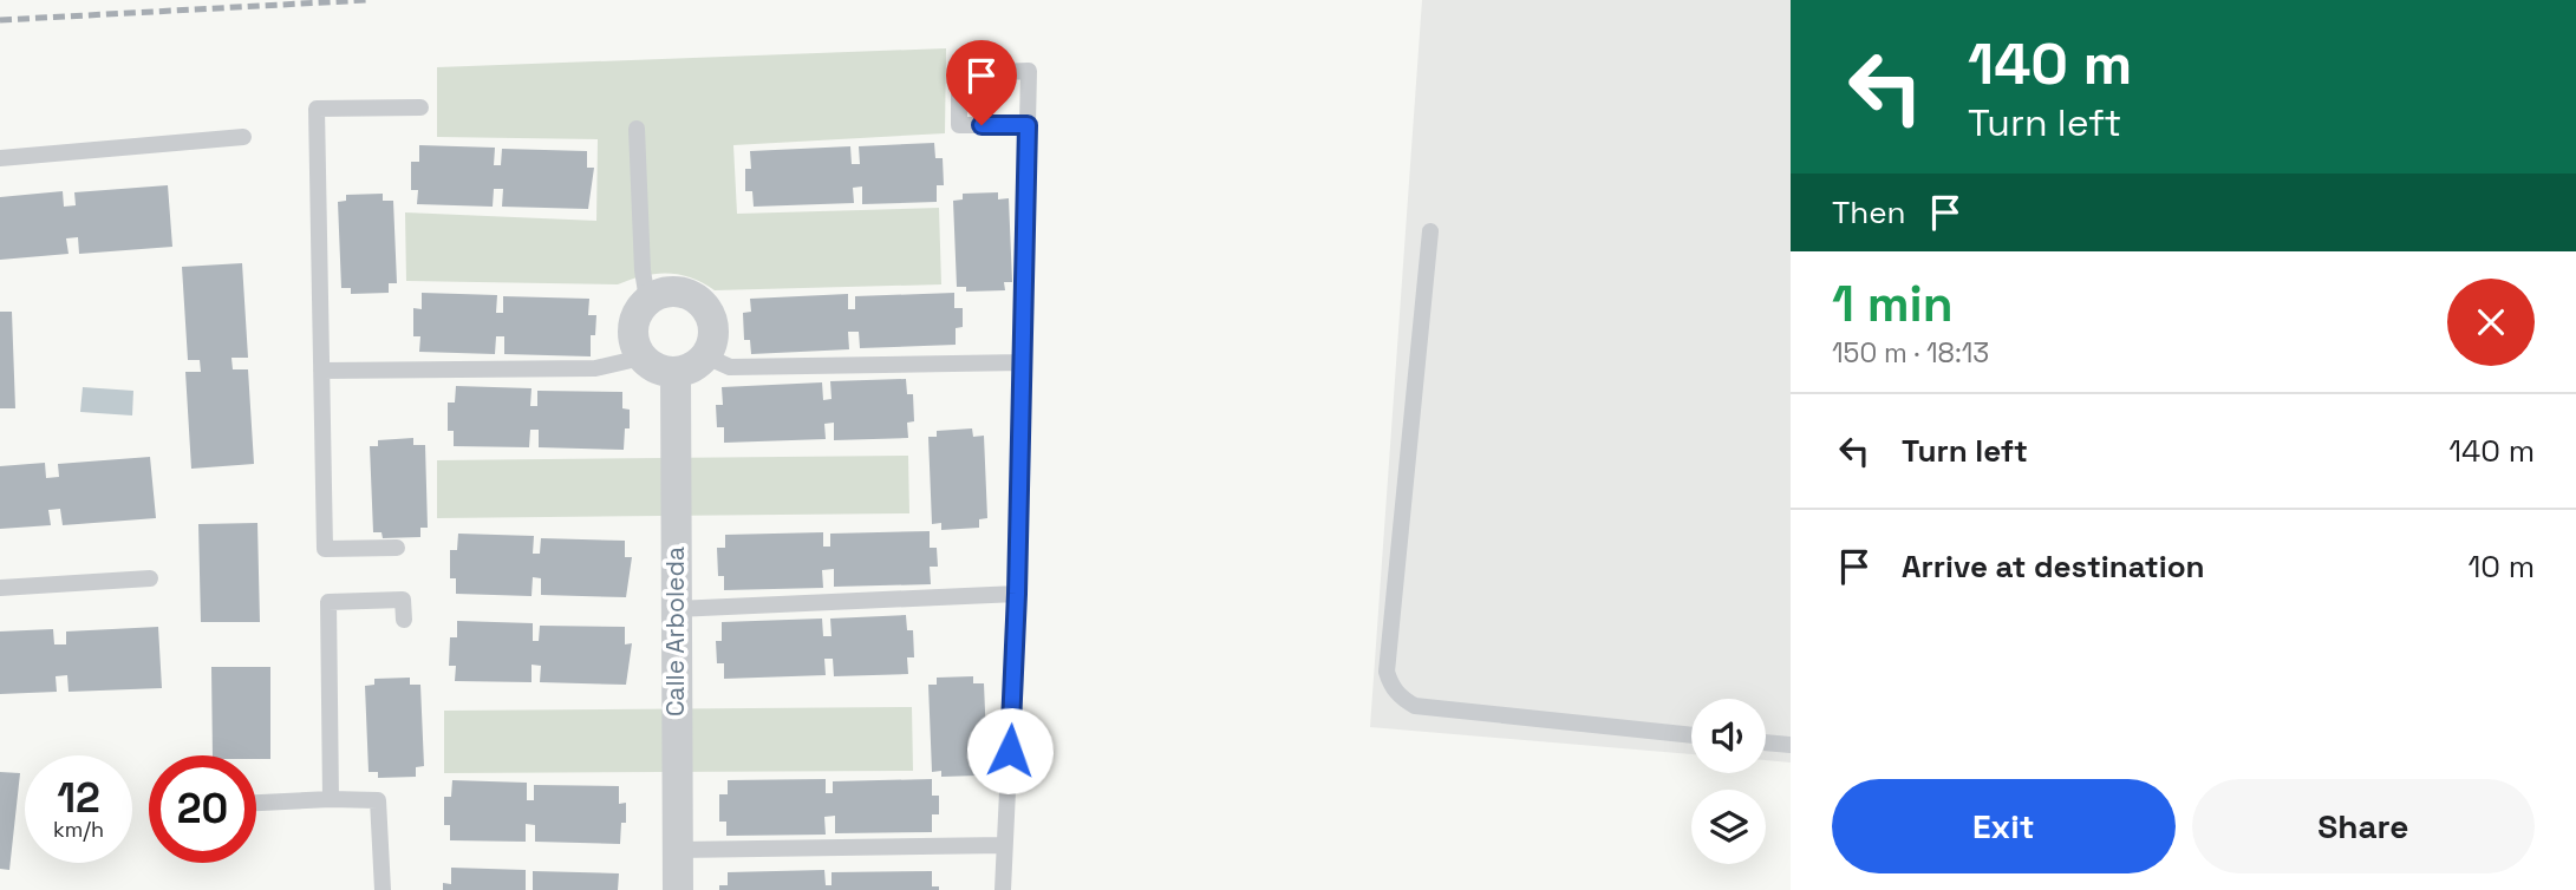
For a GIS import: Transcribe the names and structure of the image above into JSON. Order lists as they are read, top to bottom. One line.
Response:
{"streets":{"street":["Calle Arboleda"]},"page":{"turn":["140 m","Turn left"],"then":"Then","heading":["1 min","150 m · 18:13"],"list":[{"name":"Turn left","value":"140 m"},{"name":"Arrive at destination","value":"10 m"}],"speed":"12 km/h","limit":"20","buttons":["Exit","Share"]}}
